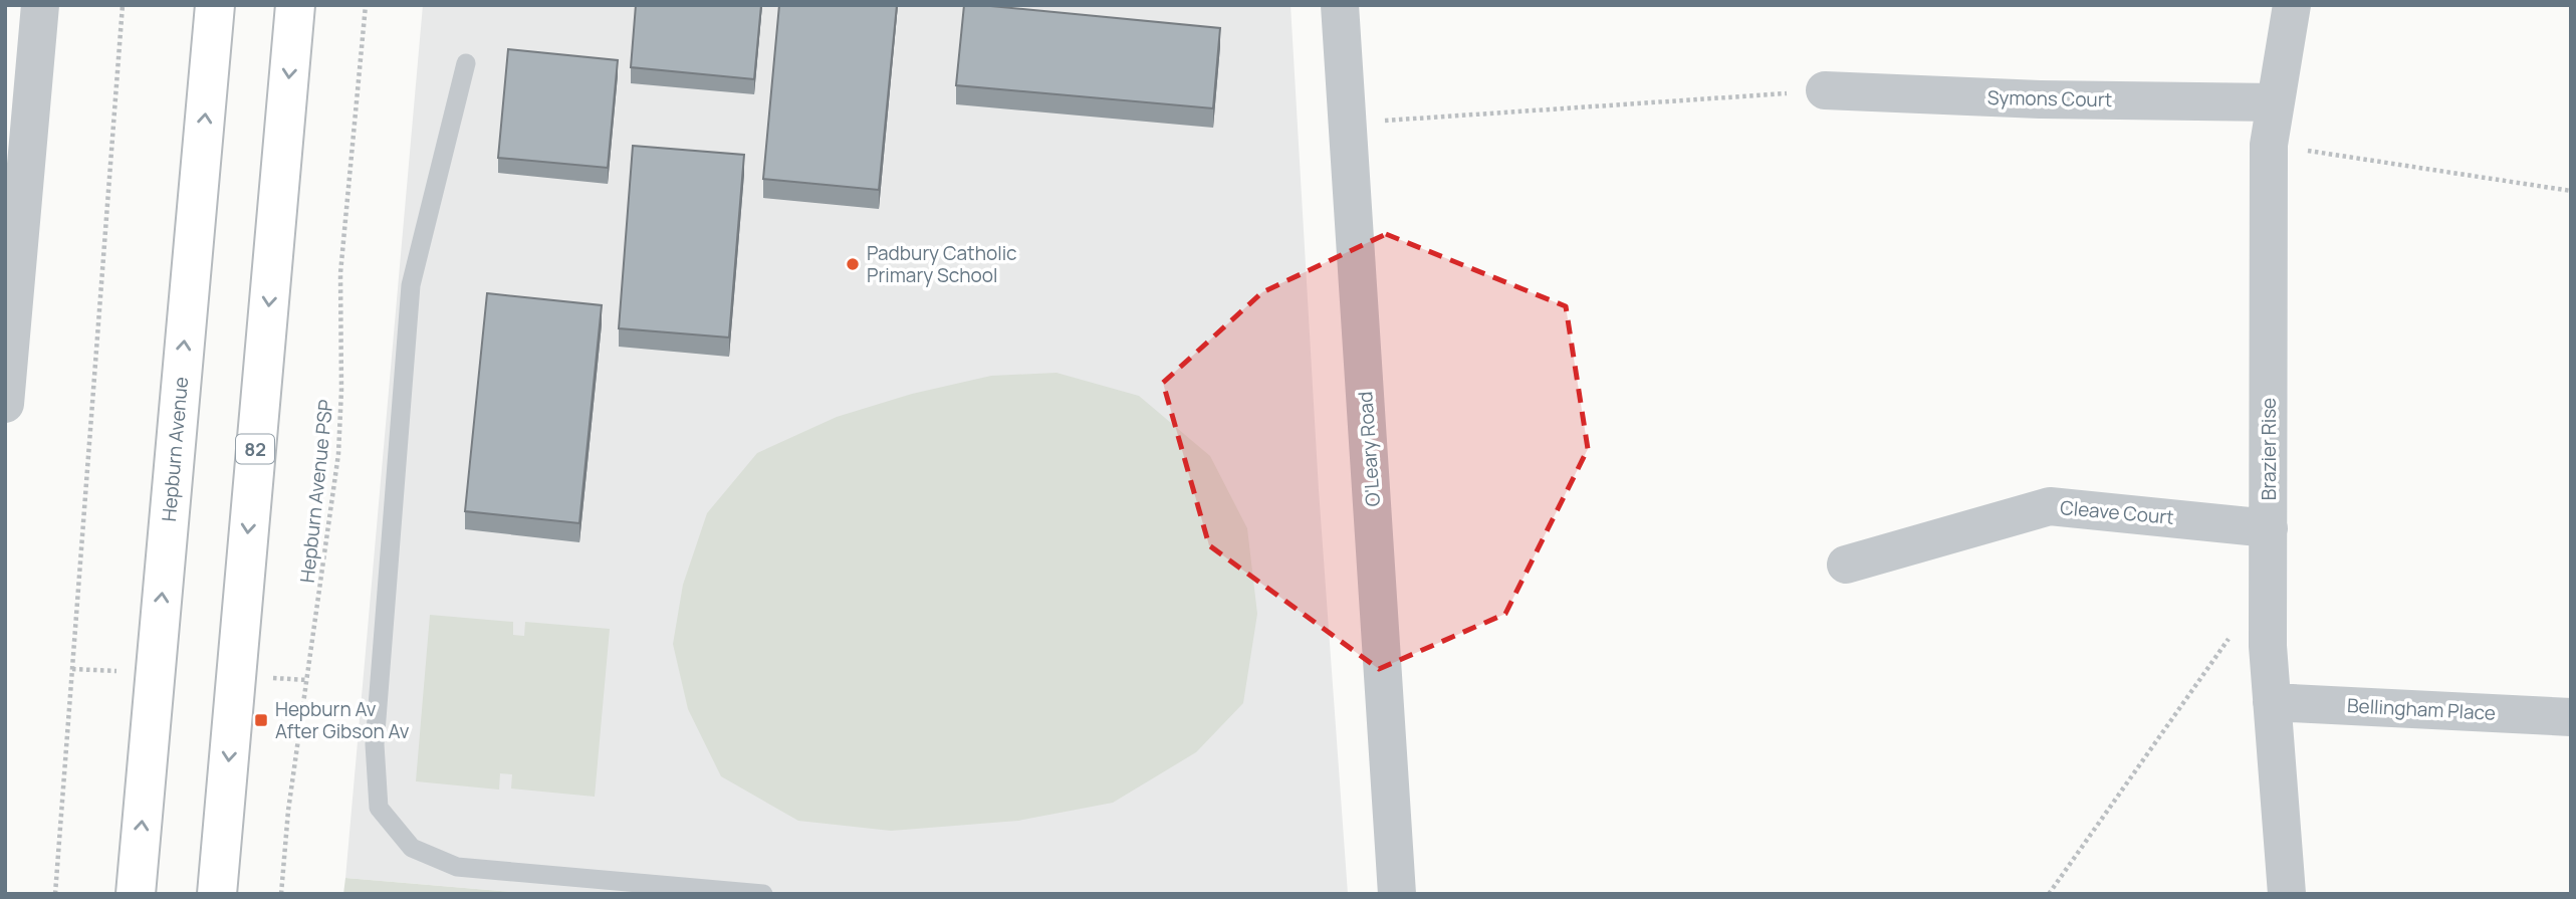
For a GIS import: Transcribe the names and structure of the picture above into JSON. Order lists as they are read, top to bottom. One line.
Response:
{"streets":{"main road":["Hepburn Avenue","82"],"street":["Symons Court","O'Leary Road","Brazier Rise","Cleave Court","Bellingham Place"],"path":["Hepburn Avenue PSP"]},"crossings":[["Symons Court","Brazier Rise"],["Brazier Rise","Cleave Court"],["Brazier Rise","Bellingham Place"]],"places":{"other":["Padbury Catholic Primary School"],"transit":["Hepburn Av After Gibson Av"]}}
